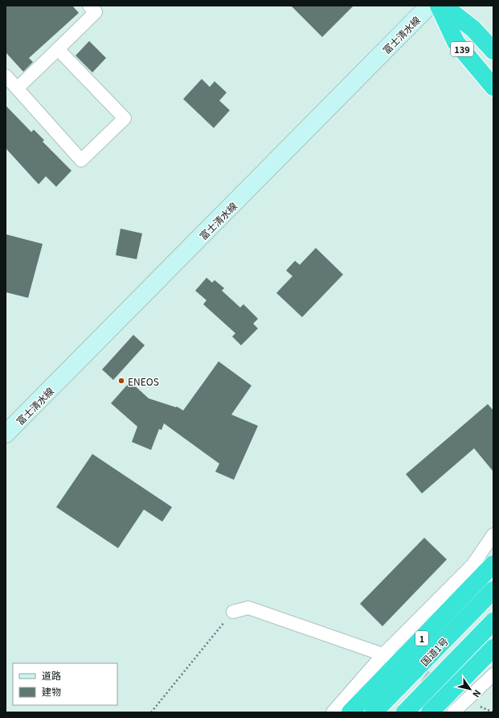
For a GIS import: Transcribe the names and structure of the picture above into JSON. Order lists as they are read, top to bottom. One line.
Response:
{"streets":{"highway":["139","1","国道1号"],"main road":["富士清水線"]},"places":["ENEOS"],"legend":["道路","建物"],"north":"bottom right"}
